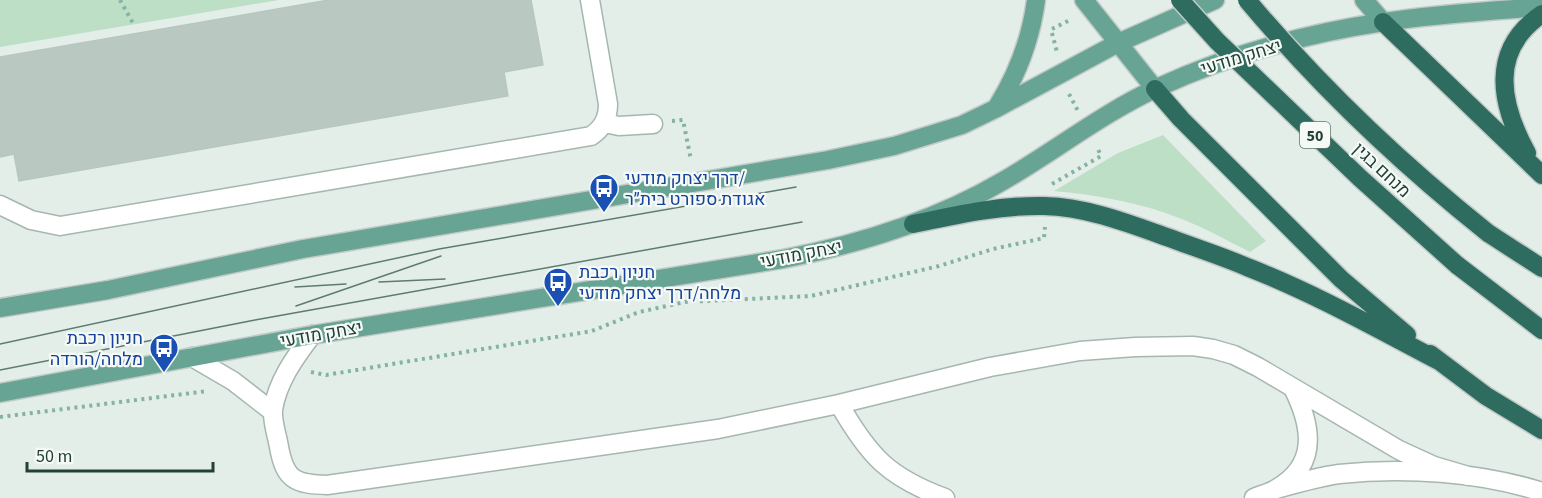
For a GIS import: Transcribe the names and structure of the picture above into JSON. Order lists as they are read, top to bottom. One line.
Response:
{"streets":{"highway":["50","מנחם בגין"],"main road":["יצחק מודעי"]},"places":{"bus stop":["דרך יצחק מודעי/ אגודת ספורט בית״ר","חניון רכבת מלחה/דרך יצחק מודעי","חניון רכבת מלחה/הורדה"]},"scale_bar":"50 m"}
